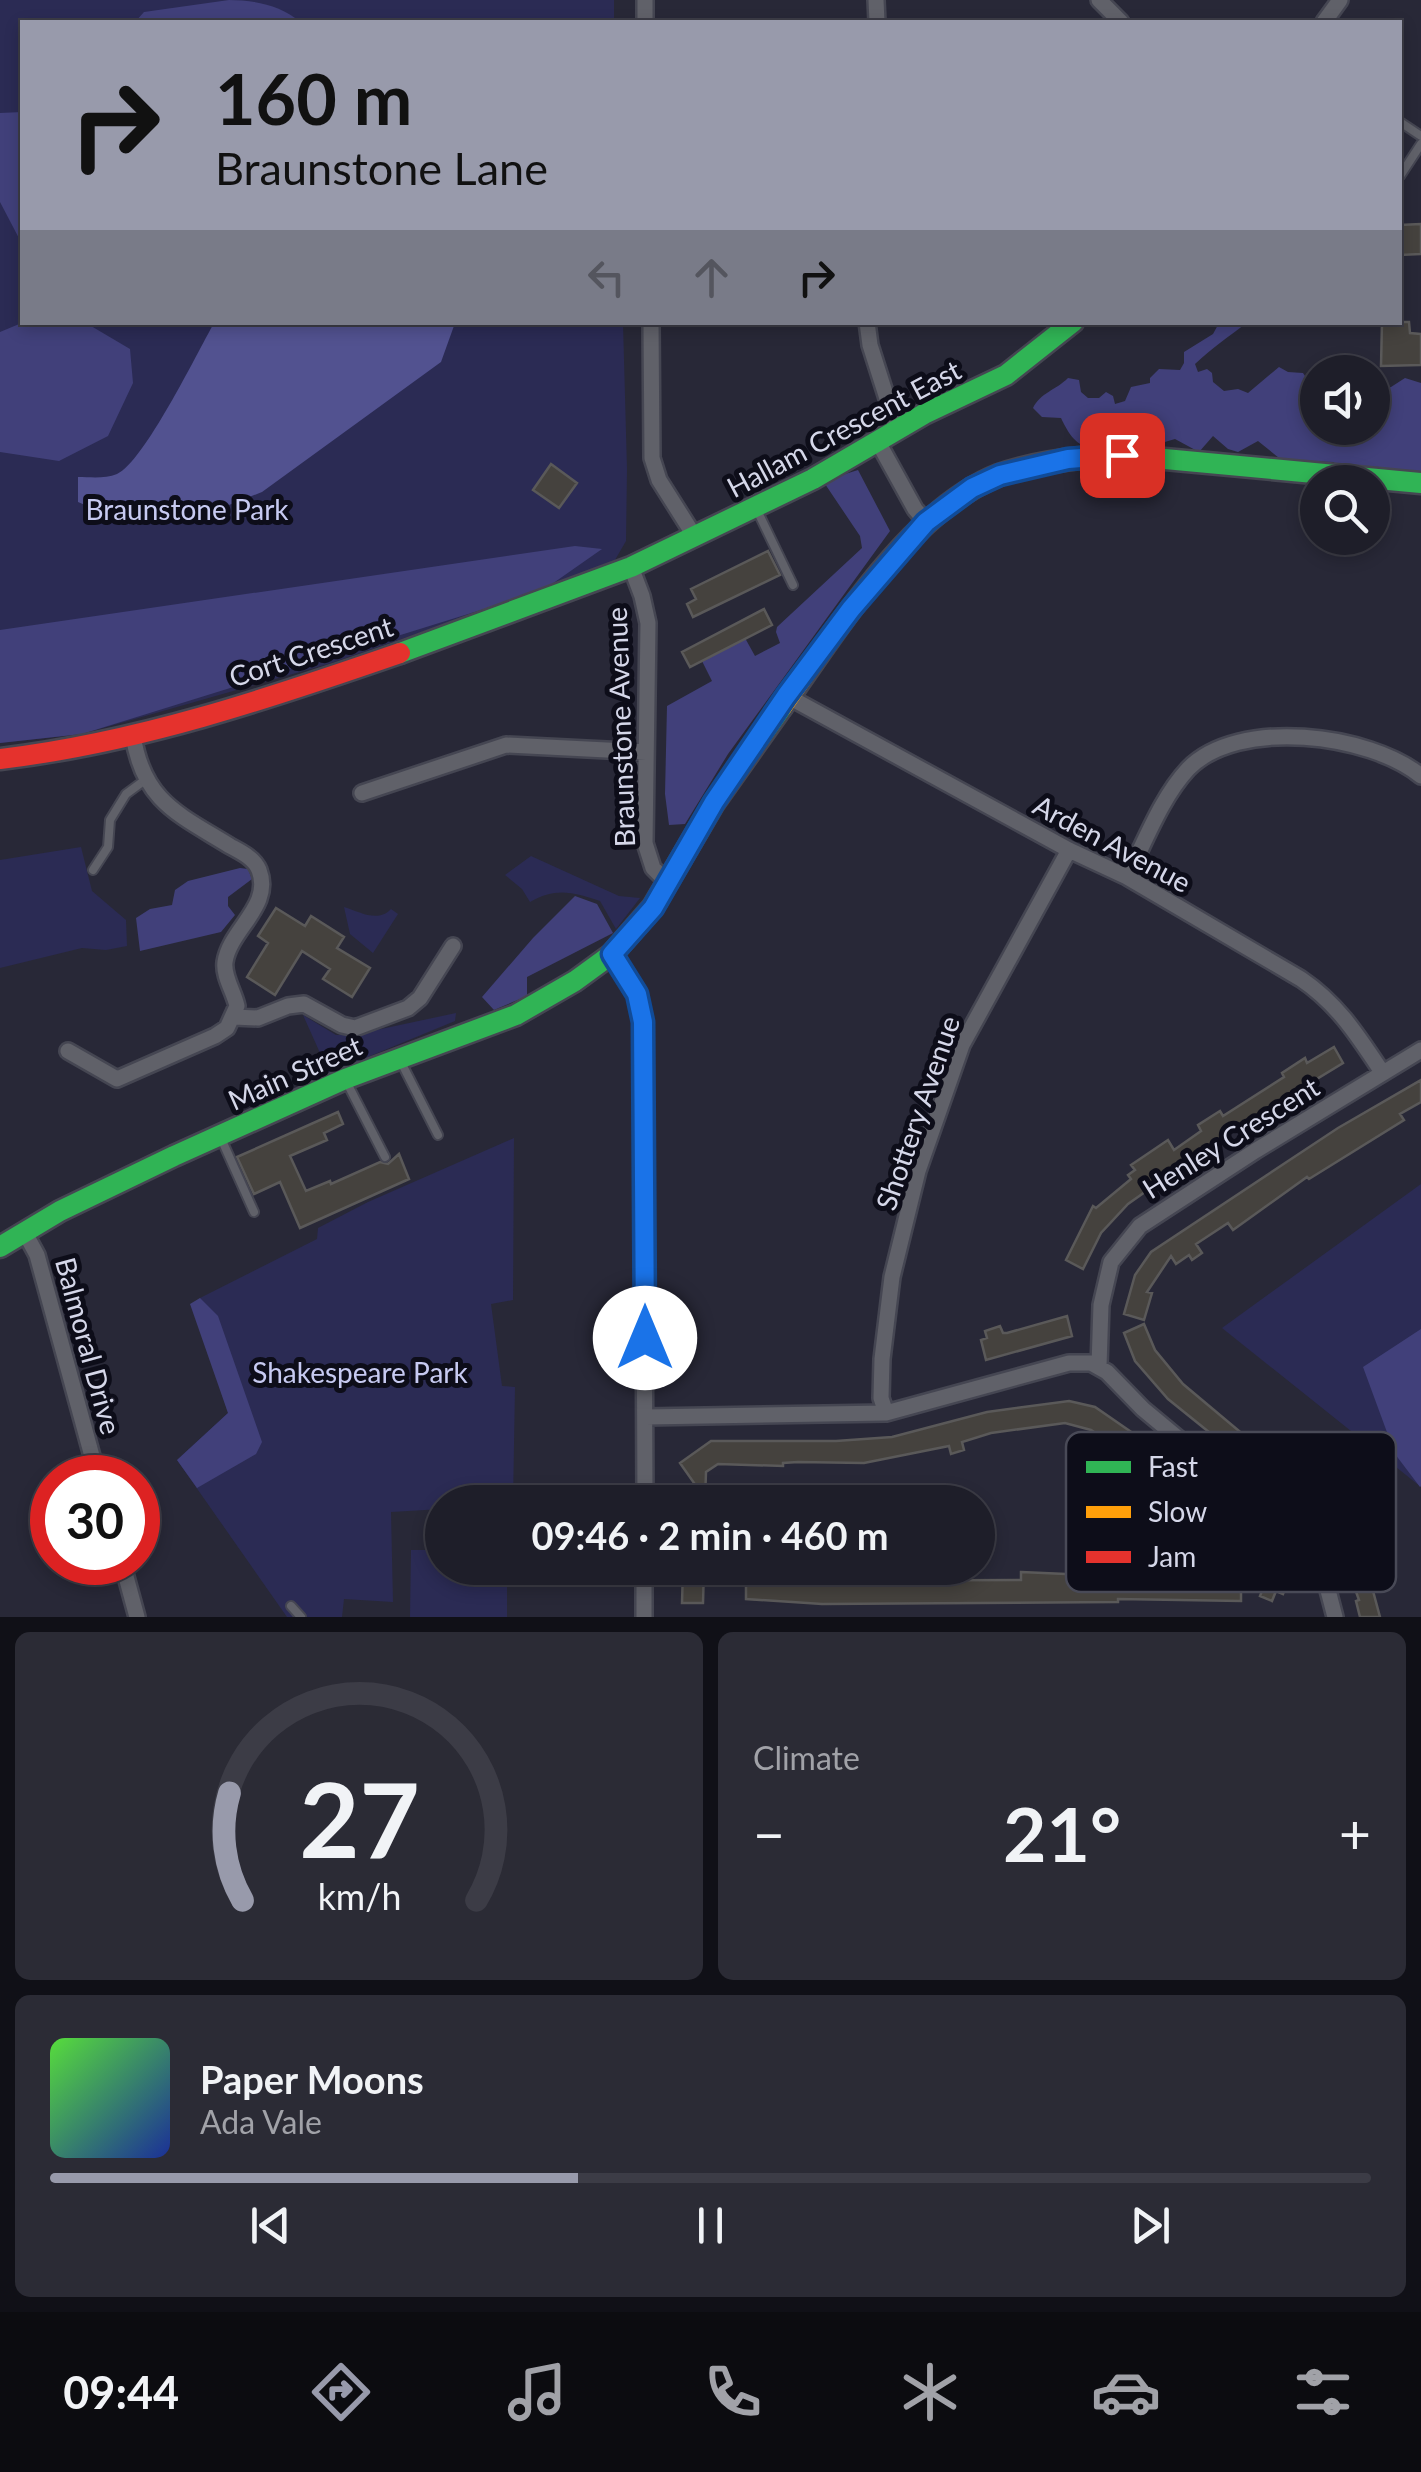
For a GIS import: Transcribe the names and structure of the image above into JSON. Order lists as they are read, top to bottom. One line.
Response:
{"streets":{"street":["Hallam Crescent East","Cort Crescent","Braunstone Avenue","Arden Avenue","Main Street","Shottery Avenue","Henley Crescent","Balmoral Drive"]},"crossings":[["Hallam Crescent East","Cort Crescent"],["Hallam Crescent East","Braunstone Avenue"],["Cort Crescent","Braunstone Avenue"],["Braunstone Avenue","Main Street"],["Arden Avenue","Main Street"],["Arden Avenue","Shottery Avenue"],["Arden Avenue","Henley Crescent"],["Main Street","Balmoral Drive"]],"parks":["Braunstone Park","Shakespeare Park"],"legend":["Fast","Slow","Jam"],"page":{"turn":["160 m","Braunstone Lane"],"limit":"30","trip":"09:46 · 2 min · 460 m","tile":"Climate","heat":["−","21°","+"],"song":["Paper Moons","Ada Vale"],"tabs":"09:44","gauge":["27","km/h"]}}
